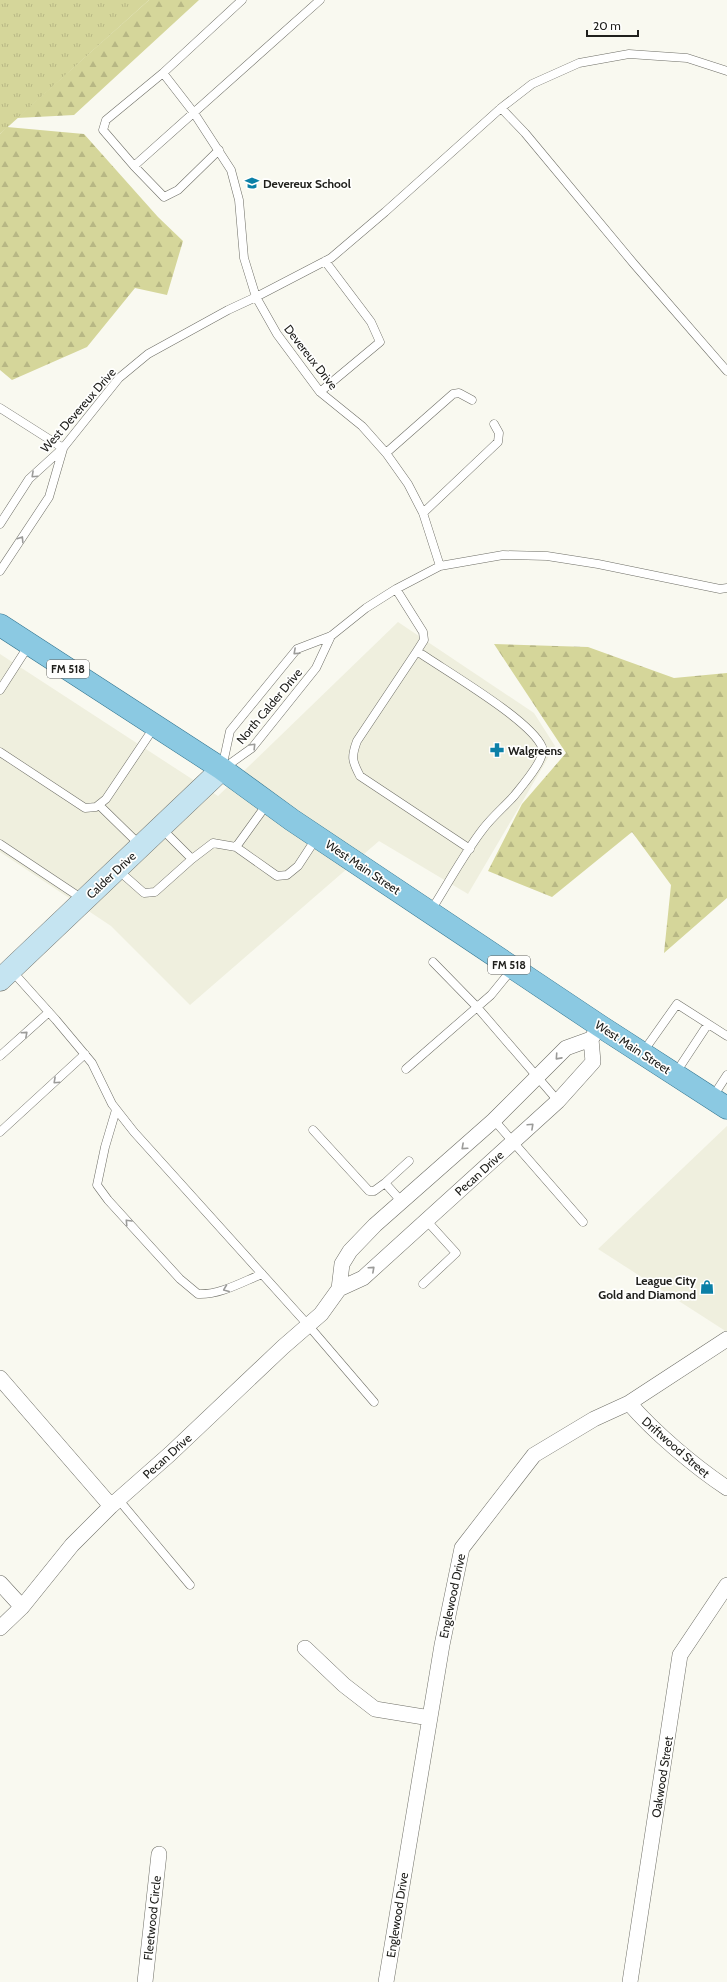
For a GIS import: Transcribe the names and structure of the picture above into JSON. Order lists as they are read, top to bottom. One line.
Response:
{"streets":{"main road":["FM 518","West Main Street"],"street":["Calder Drive","Pecan Drive","Driftwood Street","Englewood Drive","Oakwood Street","Fleetwood Circle"],"lane":["Devereux Drive","West Devereux Drive","North Calder Drive"]},"crossings":[["Devereux Drive","West Devereux Drive"],["Devereux Drive","North Calder Drive"],["North Calder Drive","West Main Street"],["North Calder Drive","Calder Drive"],["West Main Street","Calder Drive"],["West Main Street","Pecan Drive"],["Driftwood Street","Englewood Drive"]],"places":{"school or university":["Devereux School"],"pharmacy":["Walgreens"],"shop":["League City Gold and Diamond"]},"scale_bar":"20 m"}
